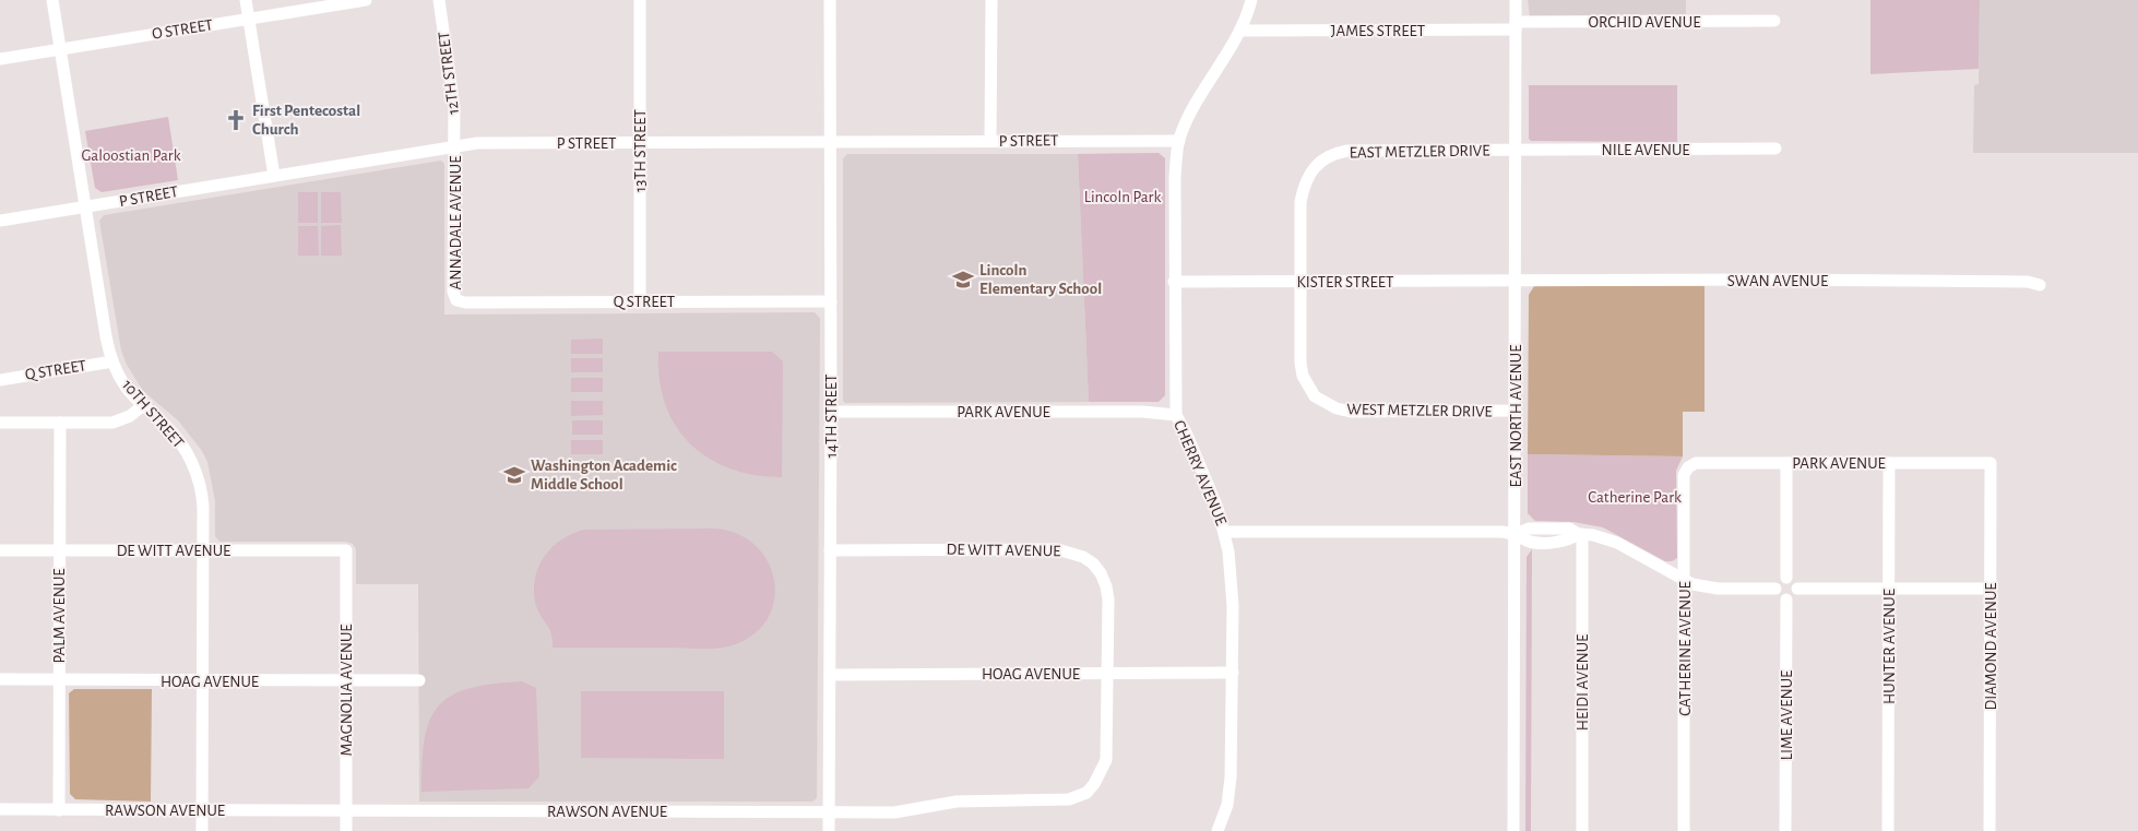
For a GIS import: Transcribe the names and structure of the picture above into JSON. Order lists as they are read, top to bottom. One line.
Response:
{"streets":{"street":["ORCHID AVENUE","O STREET","JAMES STREET","12TH STREET","P STREET","NILE AVENUE","13TH STREET","EAST METZLER DRIVE","ANNADALE AVENUE","SWAN AVENUE","KISTER STREET","Q STREET","WEST METZLER DRIVE","PARK AVENUE","10TH STREET","14TH STREET","EAST NORTH AVENUE","CHERRY AVENUE","DE WITT AVENUE","PALM AVENUE","HUNTER AVENUE","DIAMOND AVENUE","CATHERINE AVENUE","HOAG AVENUE","HEIDI AVENUE","MAGNOLIA AVENUE","LIME AVENUE","RAWSON AVENUE"]},"crossings":[["ORCHID AVENUE","JAMES STREET"],["ORCHID AVENUE","EAST NORTH AVENUE"],["O STREET","10TH STREET"],["JAMES STREET","EAST NORTH AVENUE"],["JAMES STREET","CHERRY AVENUE"],["12TH STREET","P STREET"],["12TH STREET","ANNADALE AVENUE"],["P STREET","13TH STREET"],["P STREET","ANNADALE AVENUE"],["P STREET","10TH STREET"],["P STREET","14TH STREET"],["P STREET","CHERRY AVENUE"],["NILE AVENUE","EAST METZLER DRIVE"],["NILE AVENUE","EAST NORTH AVENUE"],["13TH STREET","Q STREET"],["EAST METZLER DRIVE","KISTER STREET"],["EAST METZLER DRIVE","WEST METZLER DRIVE"],["EAST METZLER DRIVE","EAST NORTH AVENUE"],["ANNADALE AVENUE","Q STREET"],["SWAN AVENUE","KISTER STREET"],["SWAN AVENUE","EAST NORTH AVENUE"],["KISTER STREET","WEST METZLER DRIVE"],["KISTER STREET","EAST NORTH AVENUE"],["KISTER STREET","CHERRY AVENUE"],["Q STREET","10TH STREET"],["Q STREET","14TH STREET"],["WEST METZLER DRIVE","EAST NORTH AVENUE"],["PARK AVENUE","14TH STREET"],["PARK AVENUE","CHERRY AVENUE"],["PARK AVENUE","HUNTER AVENUE"],["PARK AVENUE","DIAMOND AVENUE"],["PARK AVENUE","CATHERINE AVENUE"],["10TH STREET","DE WITT AVENUE"],["10TH STREET","HOAG AVENUE"],["10TH STREET","RAWSON AVENUE"],["14TH STREET","DE WITT AVENUE"],["14TH STREET","HOAG AVENUE"],["14TH STREET","RAWSON AVENUE"],["CHERRY AVENUE","HOAG AVENUE"],["DE WITT AVENUE","PALM AVENUE"],["DE WITT AVENUE","HOAG AVENUE"],["DE WITT AVENUE","MAGNOLIA AVENUE"],["DE WITT AVENUE","RAWSON AVENUE"],["PALM AVENUE","HOAG AVENUE"],["PALM AVENUE","RAWSON AVENUE"],["HOAG AVENUE","MAGNOLIA AVENUE"],["HOAG AVENUE","RAWSON AVENUE"],["MAGNOLIA AVENUE","RAWSON AVENUE"]],"parks":["Galoostian Park","Lincoln Park","Catherine Park"],"places":{"church":["First Pentecostal Church"],"school or university":["Lincoln Elementary School","Washington Academic Middle School"]}}
